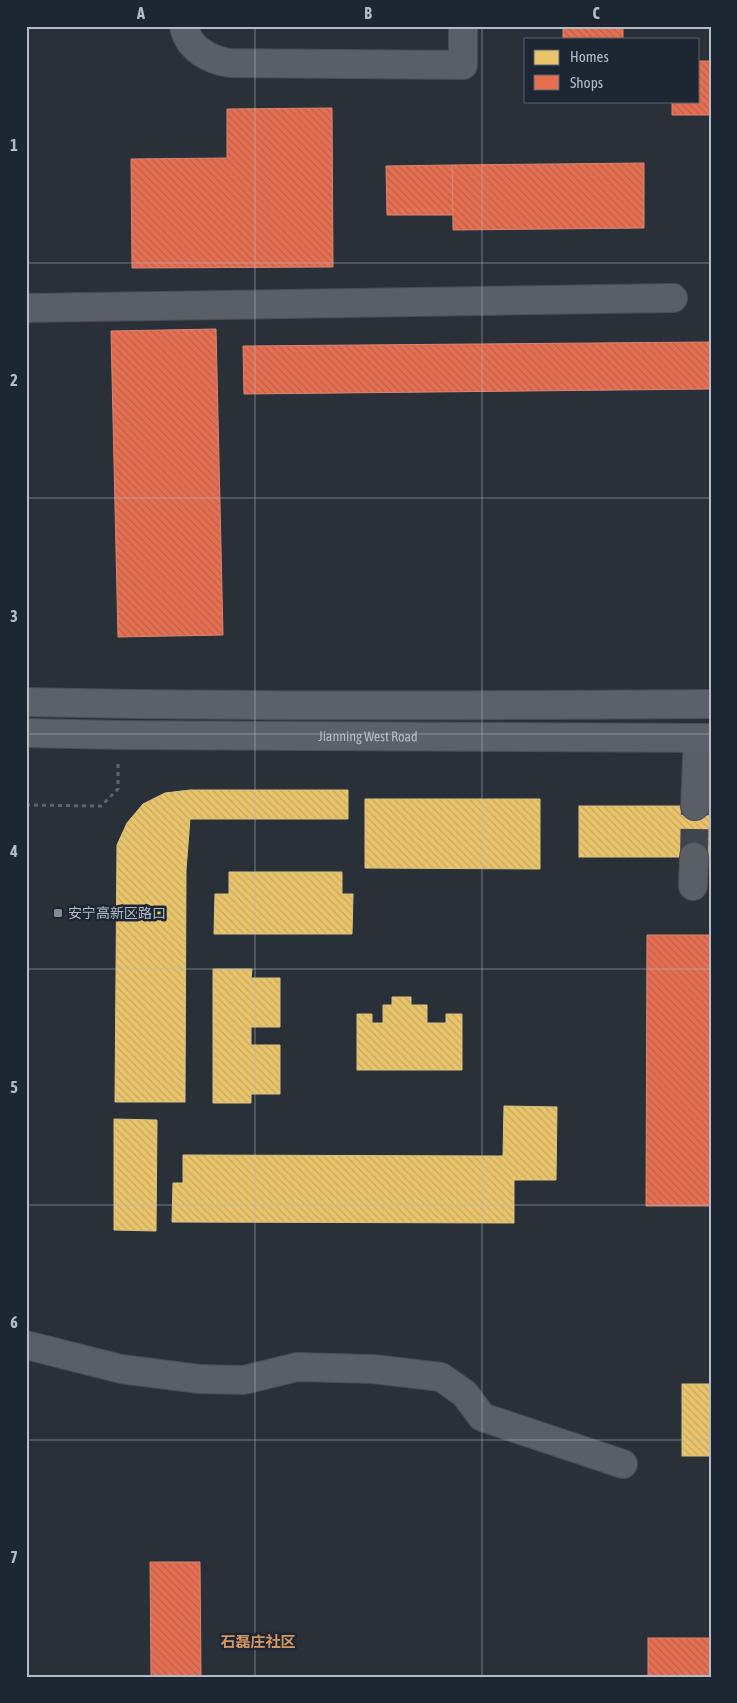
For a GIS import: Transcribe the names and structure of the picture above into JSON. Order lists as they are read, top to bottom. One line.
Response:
{"streets":{"main road":["Jianning West Road"]},"districts":["石磊庄社区"],"places":{"transit":["安宁高新区路口"]},"legend":["Homes","Shops"],"grid":{"columns":["A","B","C"],"rows":["1","2","3","4","5","6","7"]}}
